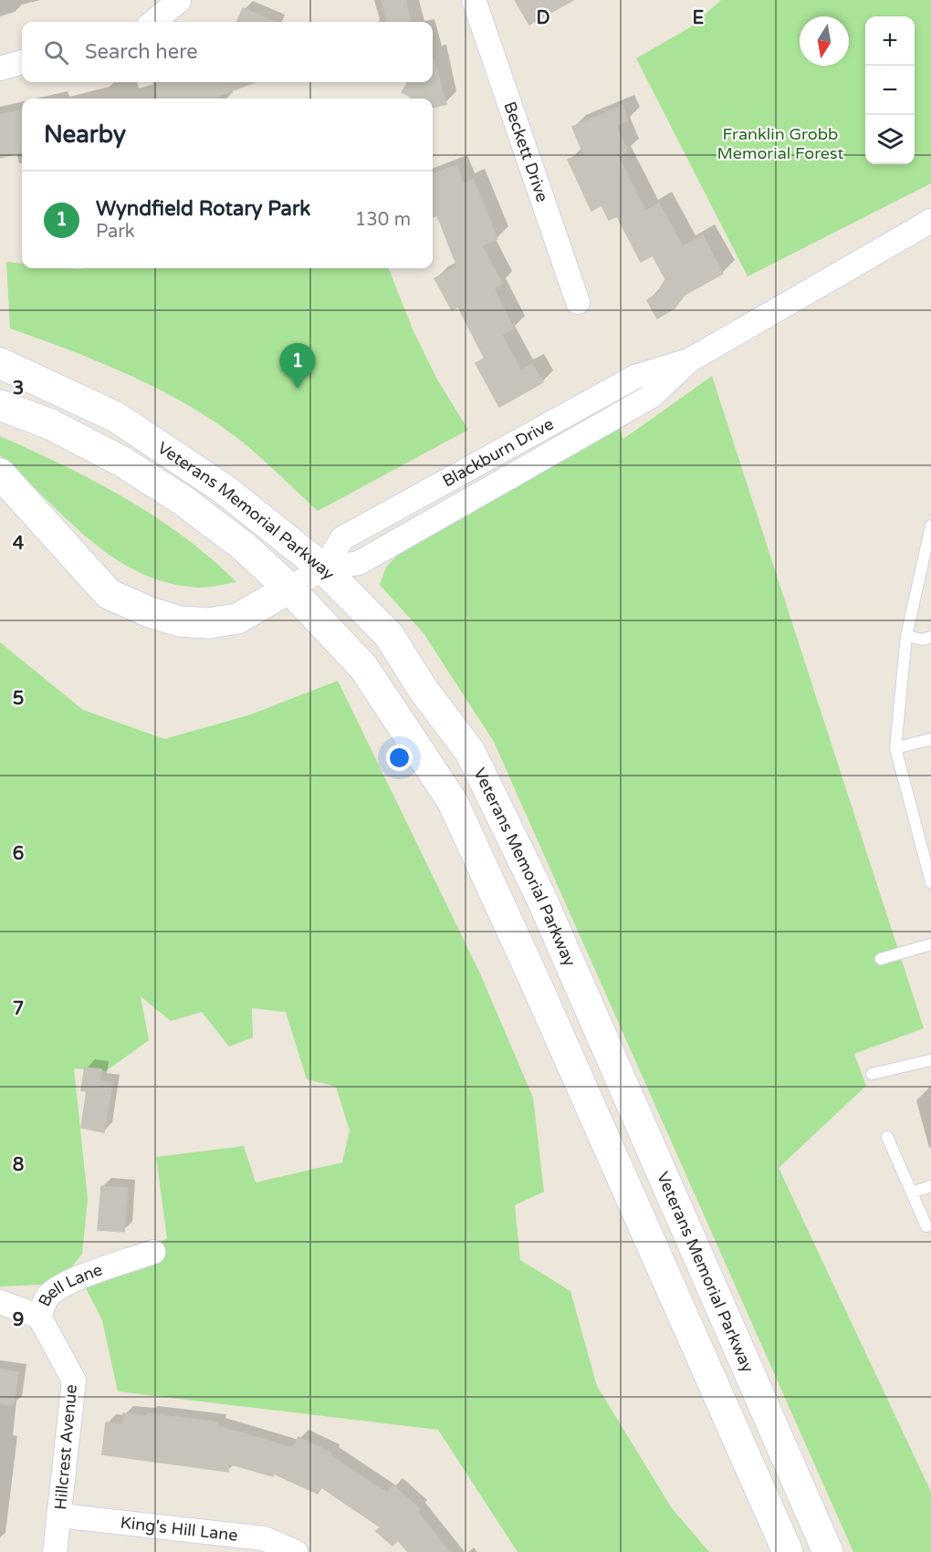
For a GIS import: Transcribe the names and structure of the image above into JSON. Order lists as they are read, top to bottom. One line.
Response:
{"streets":{"main road":["Veterans Memorial Parkway"],"street":["Beckett Drive","Blackburn Drive","Bell Lane","Hillcrest Avenue","King's Hill Lane"]},"crossings":[["Blackburn Drive","Veterans Memorial Parkway"],["Bell Lane","Hillcrest Avenue"],["Hillcrest Avenue","King's Hill Lane"]],"parks":["Franklin Grobb Memorial Forest"],"north":"bottom","page":{"map_buttons":["+","−"],"search":"Search here","heading":"Nearby","list":[{"mark":"1","name":"Wyndfield Rotary Park","note":"Park","value":"130 m"}],"pins":"1"},"grid":{"columns":["D","E"],"rows":["3","4","5","6","7","8","9"]}}
